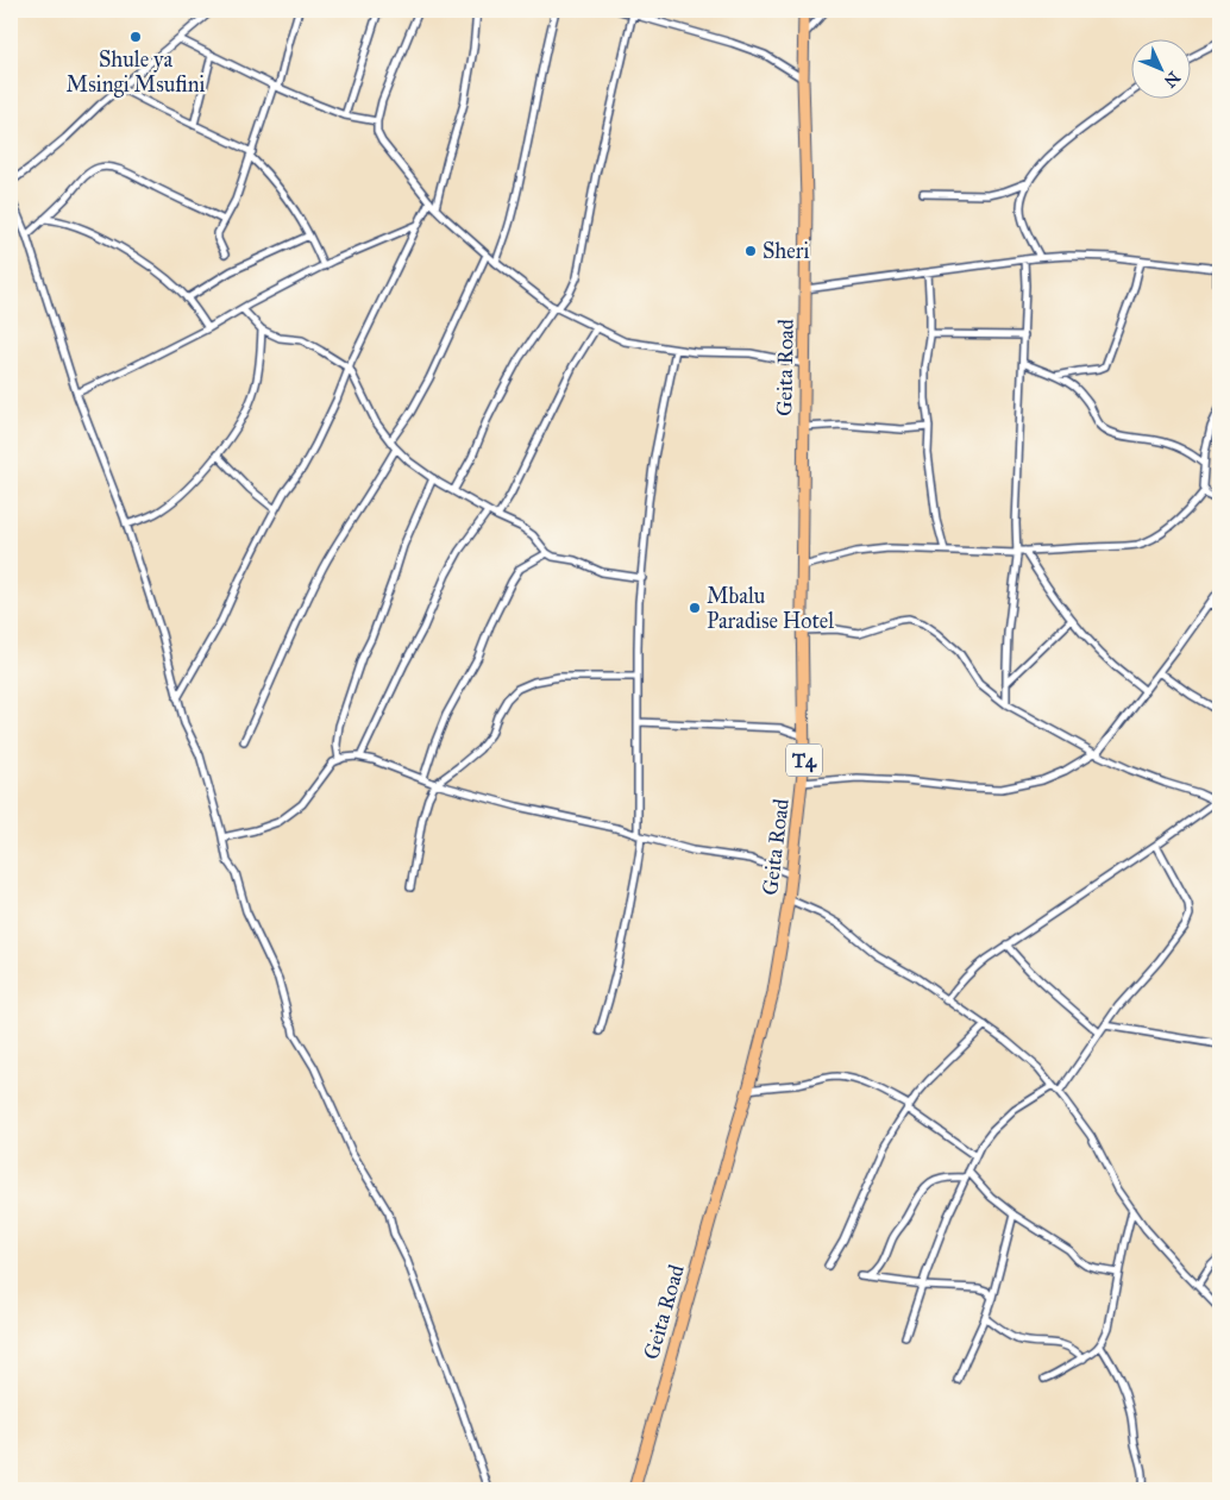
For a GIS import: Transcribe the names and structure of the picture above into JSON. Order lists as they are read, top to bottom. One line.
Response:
{"streets":{"highway":["Geita Road","T4"]},"places":["Shule ya Msingi Msufini","Sheri","Mbalu Paradise Hotel"],"north":"bottom right"}
